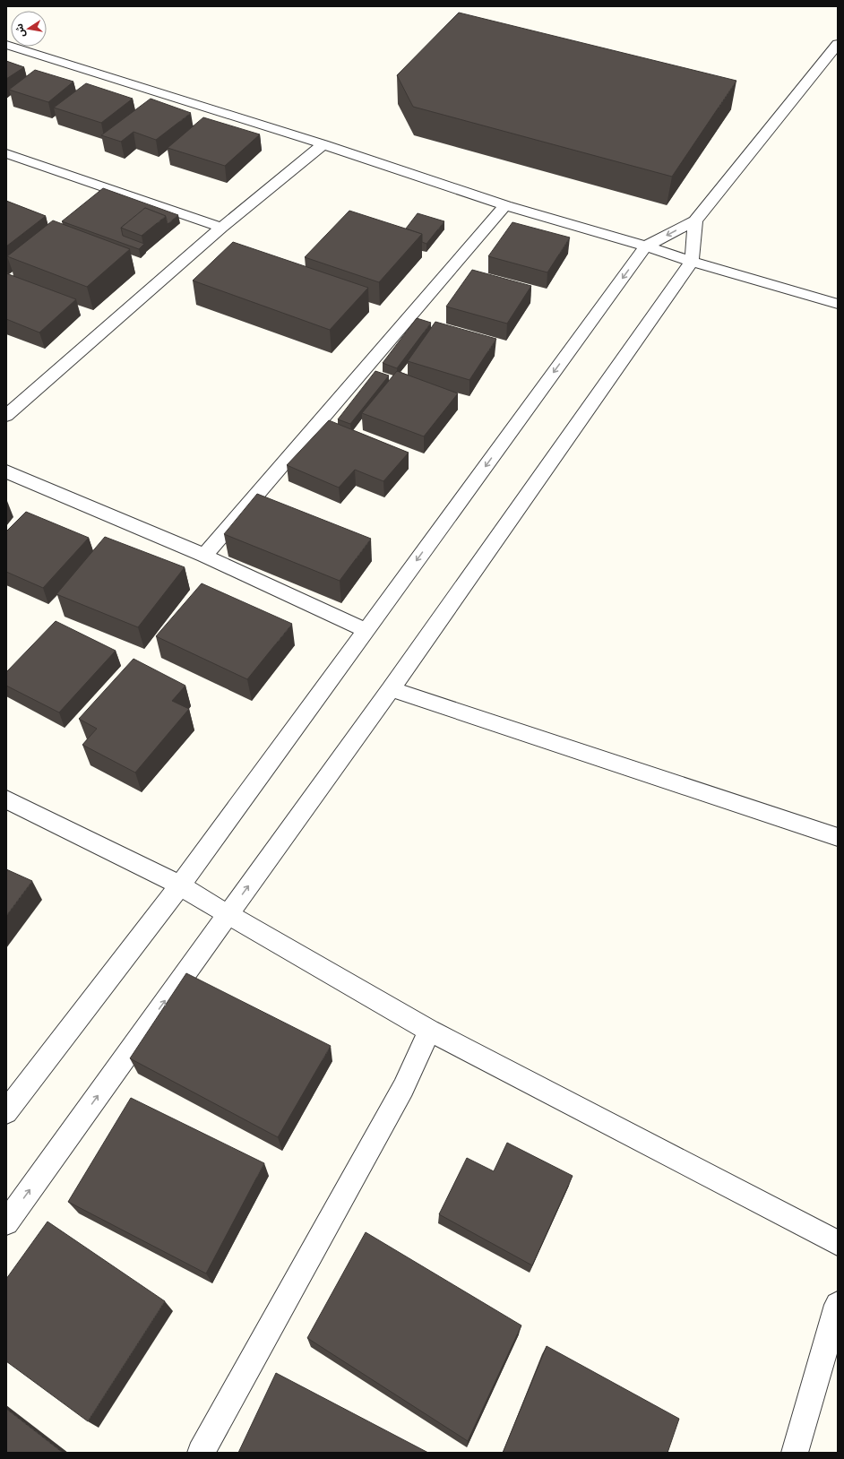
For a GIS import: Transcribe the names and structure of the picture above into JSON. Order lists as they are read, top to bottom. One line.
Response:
{"north":"left"}
